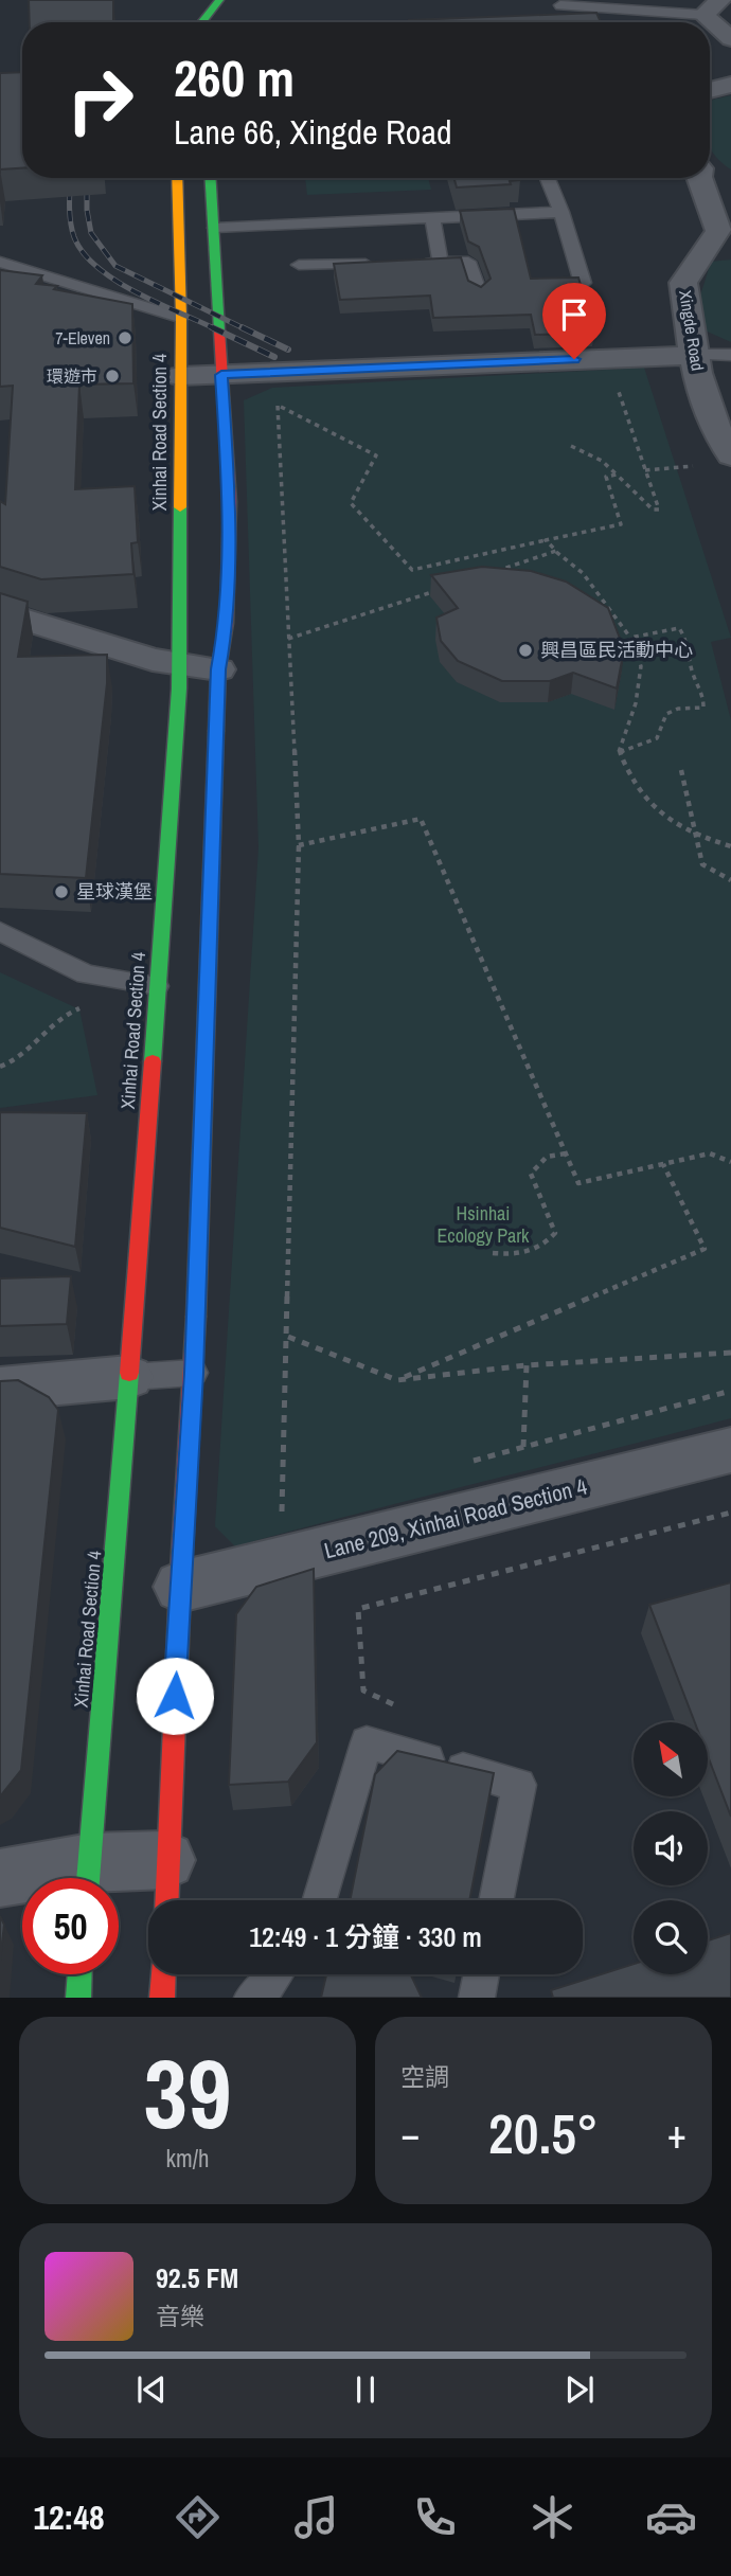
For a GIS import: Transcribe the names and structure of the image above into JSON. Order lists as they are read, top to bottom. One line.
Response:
{"streets":{"main road":["Xinhai Road Section 4"],"street":["Xingde Road","Lane 209, Xinhai Road Section 4"]},"parks":["Hsinhai Ecology Park"],"places":["7-Eleven","環遊市","興昌區民活動中心","星球漢堡"],"north":"top left","page":{"turn":["260 m","Lane 66, Xingde Road"],"limit":"50","trip":"12:49 · 1 分鐘 · 330 m","tile":[["39","km/h"],"空調"],"heat":["−","20.5°","+"],"song":["92.5 FM","音樂"],"tabs":"12:48"}}
